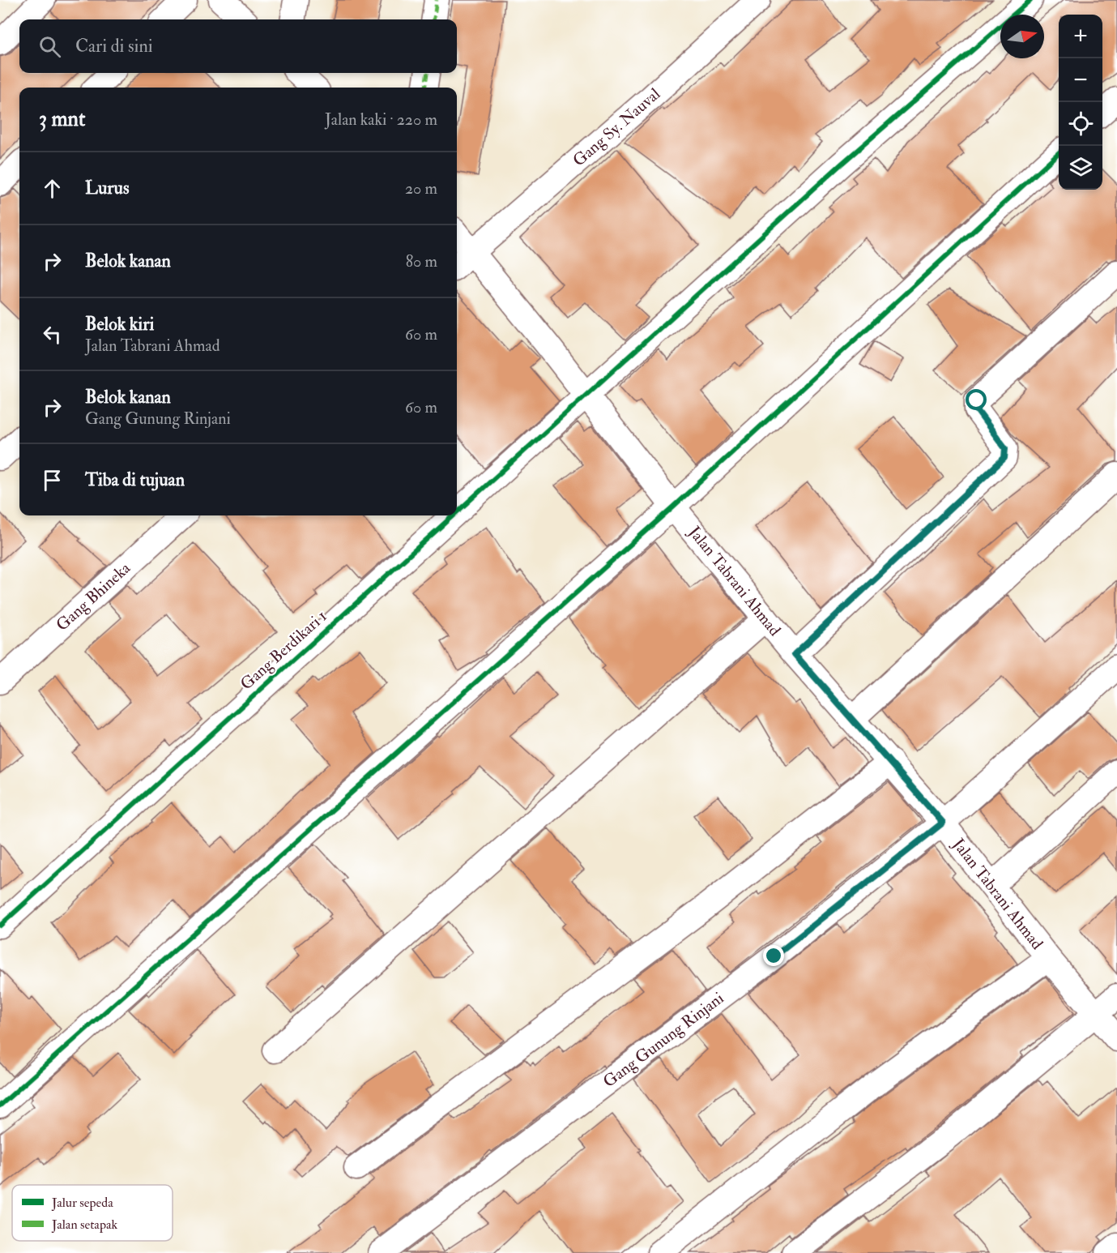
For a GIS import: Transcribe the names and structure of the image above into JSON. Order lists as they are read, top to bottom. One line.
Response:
{"streets":{"street":["Gang Sy. Nauval","Jalan Tabrani Ahmad","Gang Bhineka","Gang Berdikari 1","Gang Gunung Rinjani"]},"crossings":[["Gang Sy. Nauval","Jalan Tabrani Ahmad"],["Jalan Tabrani Ahmad","Gang Berdikari 1"],["Jalan Tabrani Ahmad","Gang Gunung Rinjani"]],"legend":["Jalur sepeda","Jalan setapak"],"north":"right","page":{"map_buttons":["+","−"],"search":"Cari di sini","heading":["3 mnt","Jalan kaki · 220 m"],"list":[["Lurus","20 m"],["Belok kanan","80 m"],["Belok kiri","Jalan Tabrani Ahmad","60 m"],["Belok kanan","Gang Gunung Rinjani","60 m"],"Tiba di tujuan"]}}
